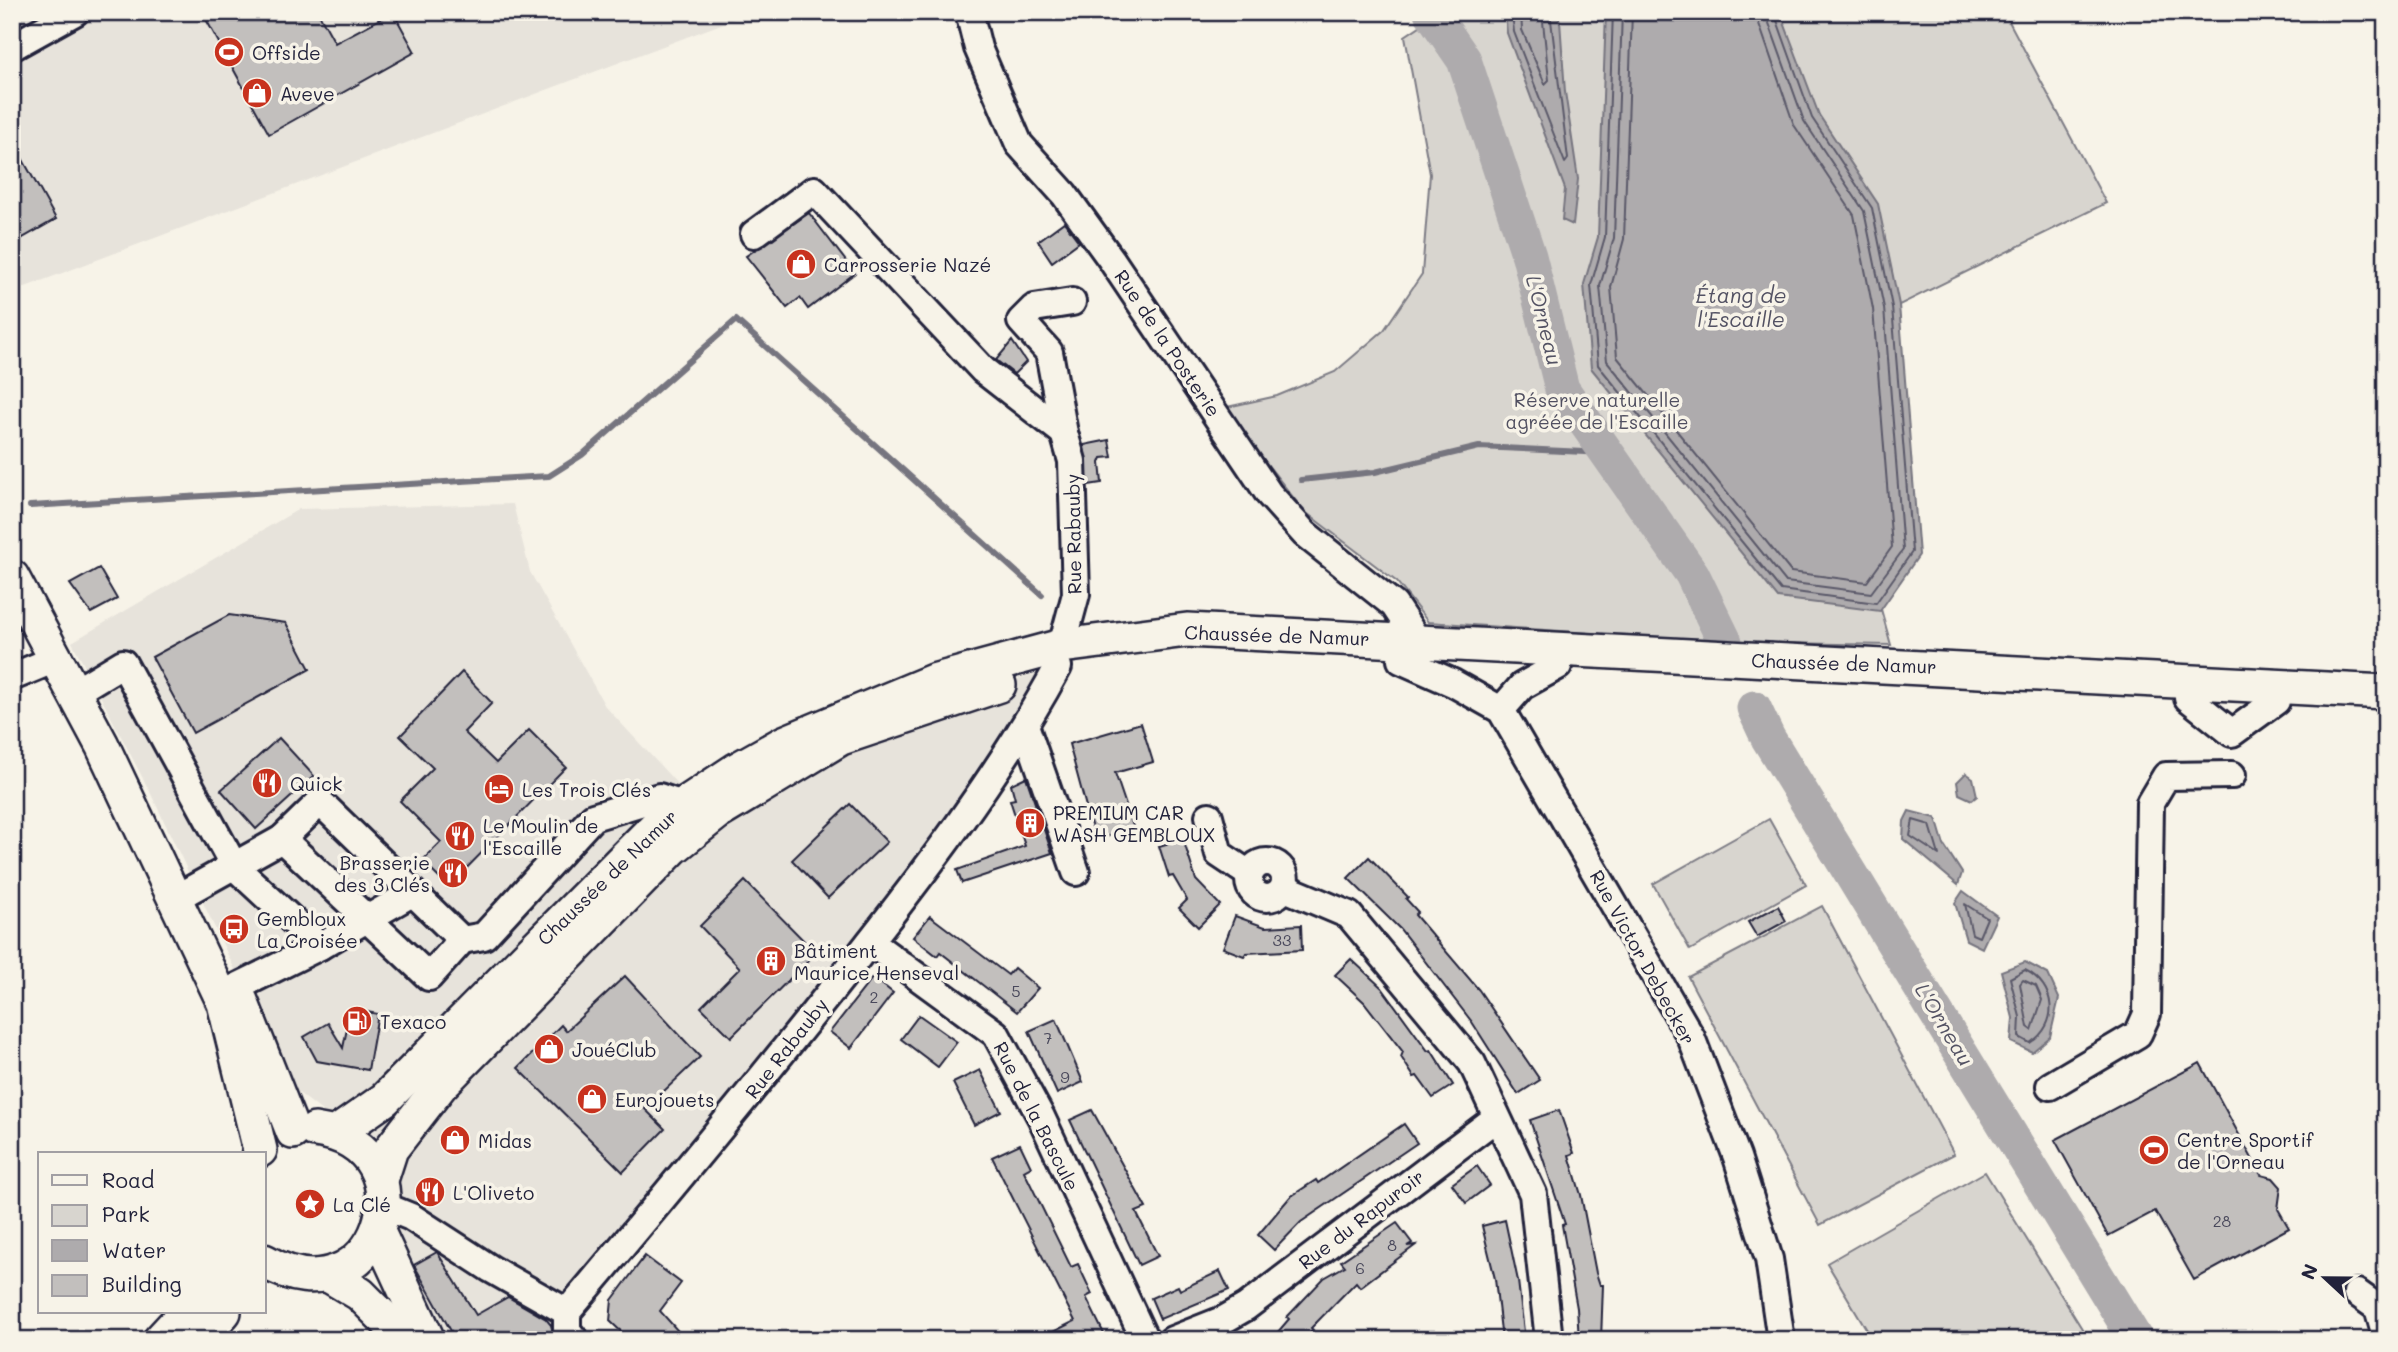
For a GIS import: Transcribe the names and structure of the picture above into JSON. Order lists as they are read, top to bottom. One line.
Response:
{"streets":{"main road":["Chaussée de Namur"],"street":["Rue de la Posterie","Rue Rabauby","Rue Victor Debecker","Rue de la Bascule","Rue du Rapuroir"]},"crossings":[["Rue de la Posterie","Chaussée de Namur"],["Rue Rabauby","Chaussée de Namur"],["Rue Rabauby","Rue de la Bascule"]],"water":["Étang de l'Escaille","L'Orneau"],"parks":["Réserve naturelle agréée de l'Escaille"],"places":{"sports":["Offside","Centre Sportif de l'Orneau"],"shop":["Aveve","Carrosserie Nazé","JouéClub","Eurojouets","Midas"],"restaurant":["Quick","Le Moulin de l'Escaille","Brasserie des 3 Clés","L'Oliveto"],"hotel":["Les Trois Clés"],"building":["PREMIUM CAR WASH GEMBLOUX","Bâtiment Maurice Henseval"],"bus stop":["Gembloux La Croisée"],"fuel station":["Texaco"],"place":["La Clé"]},"house_numbers":["33","5","2","7","9","28","8","6"],"legend":["Road","Park","Water","Building"],"north":"left"}
